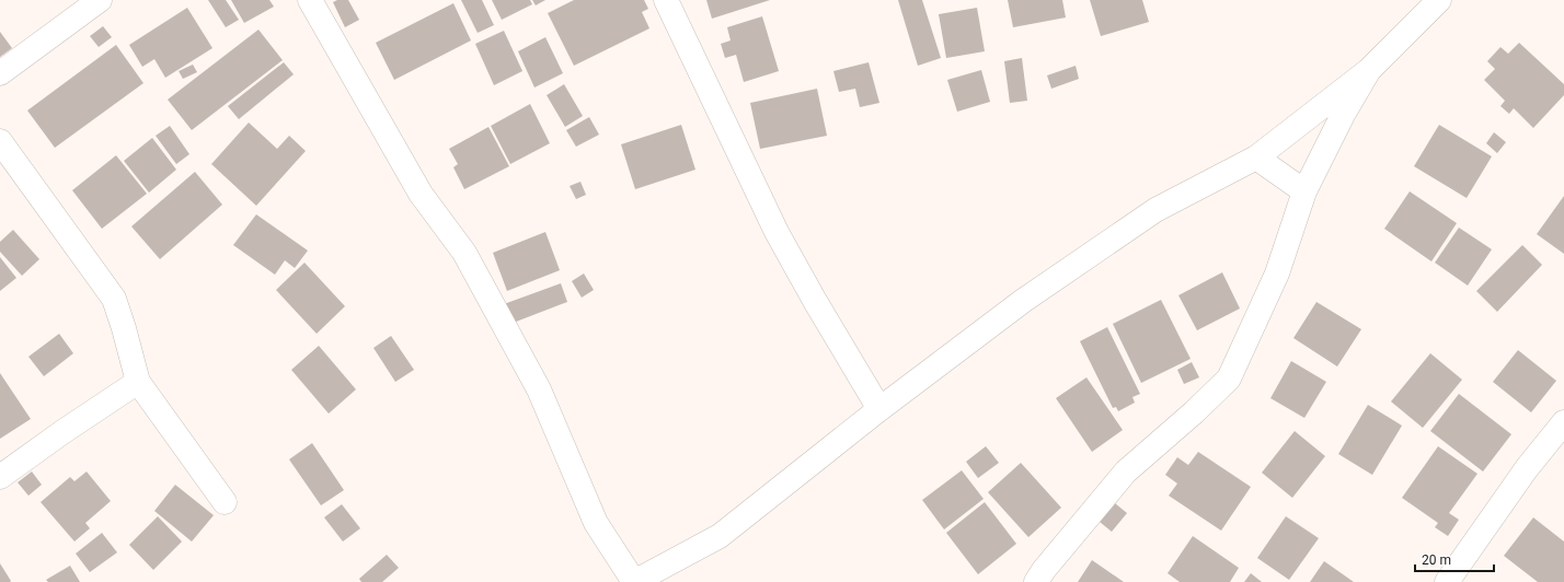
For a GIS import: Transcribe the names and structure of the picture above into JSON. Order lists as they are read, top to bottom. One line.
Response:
{"scale_bar":"20 m"}
